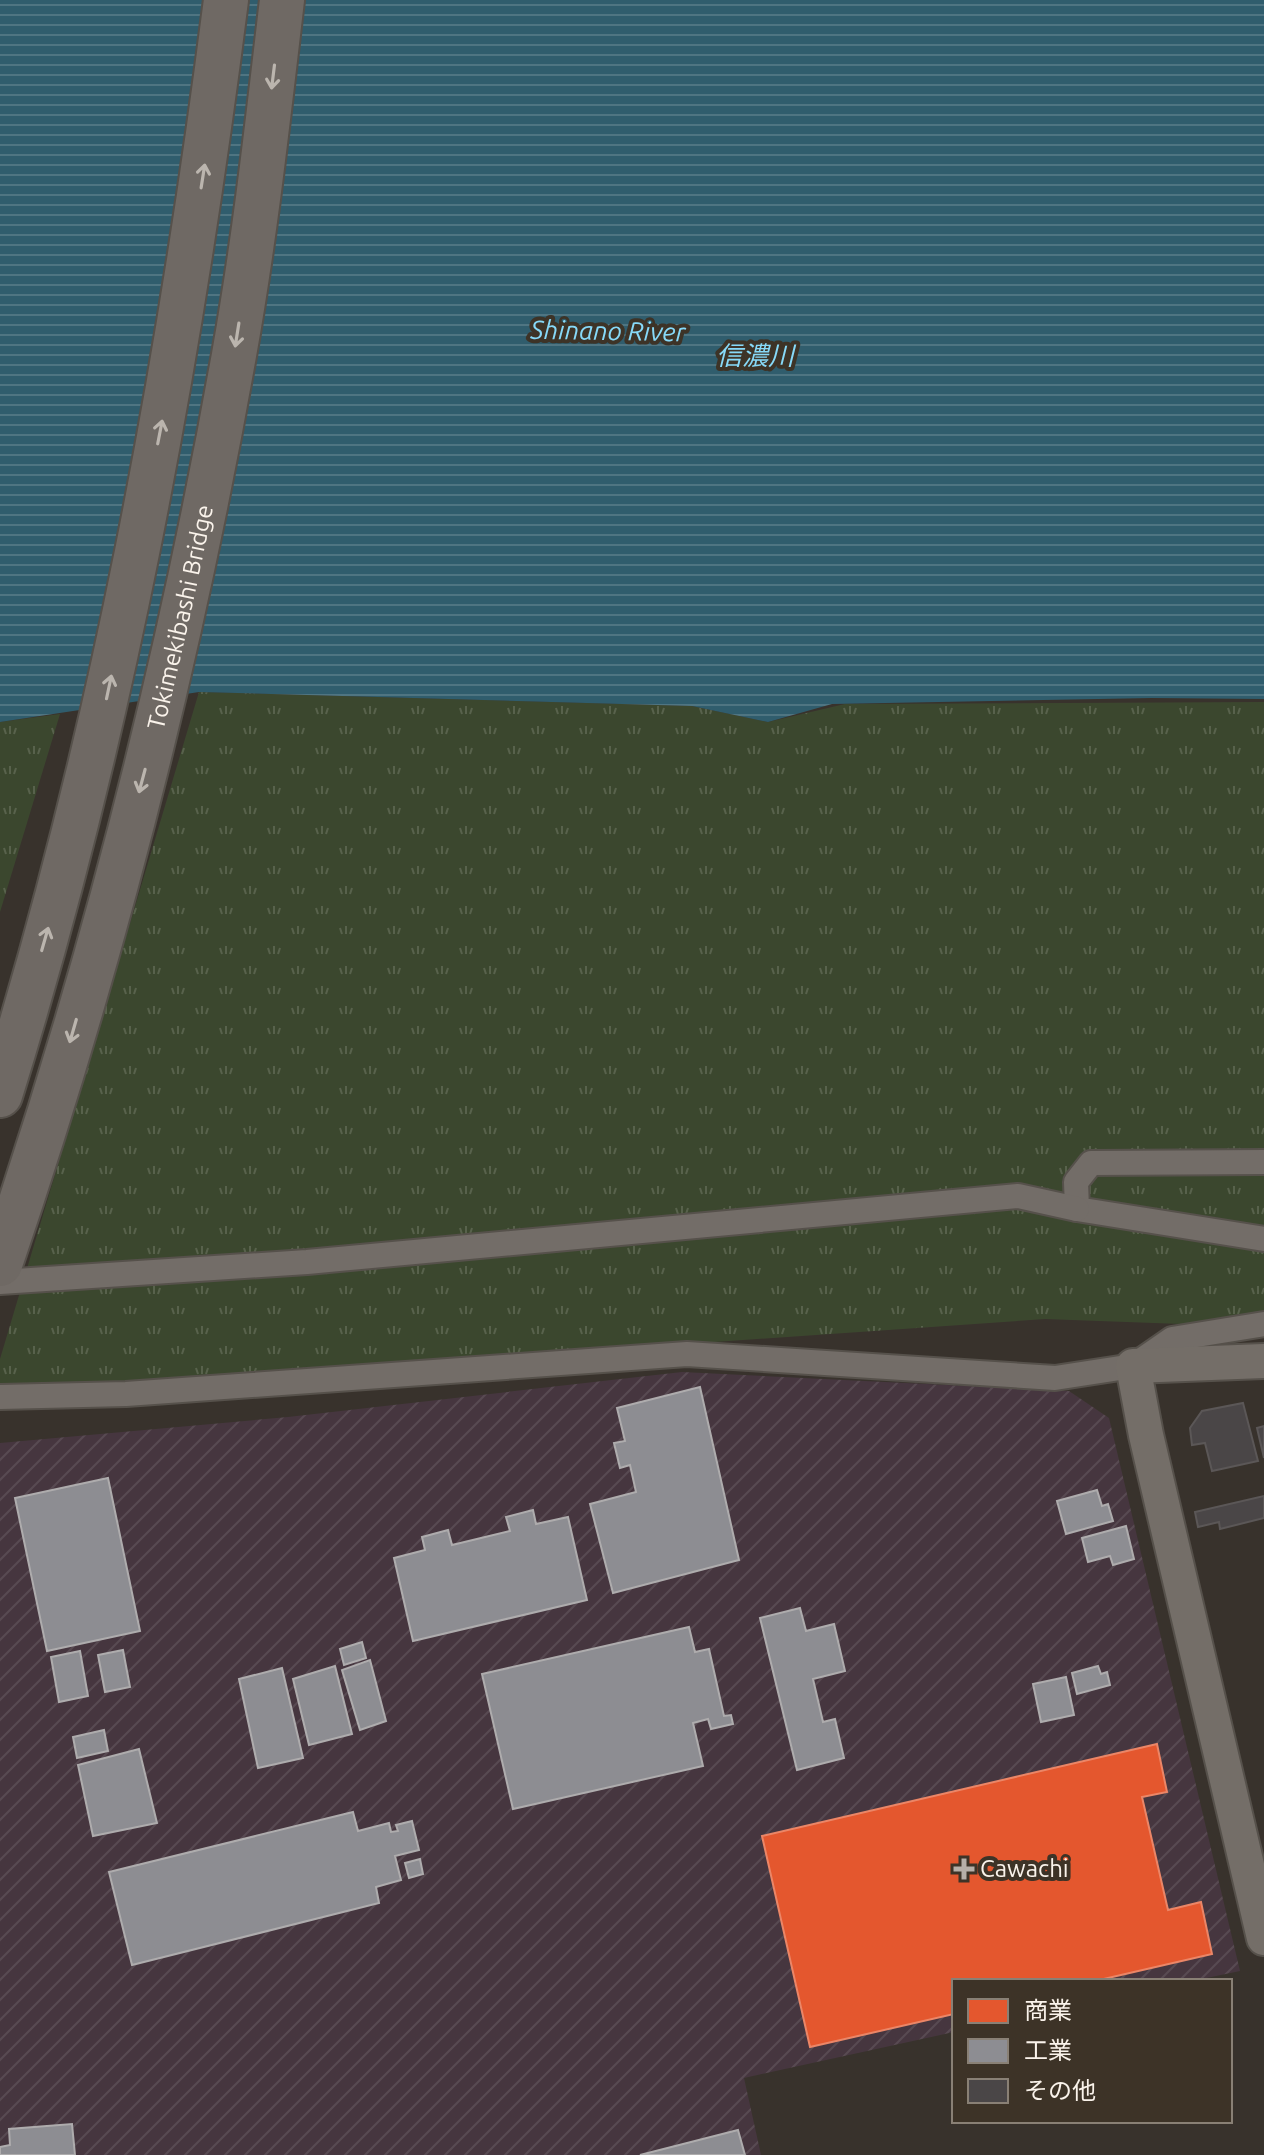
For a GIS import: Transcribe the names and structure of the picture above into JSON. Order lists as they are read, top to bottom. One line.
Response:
{"water":["Shinano River","信濃川"],"places":{"health":["Cawachi"]},"legend":["商業","工業","その他"]}
